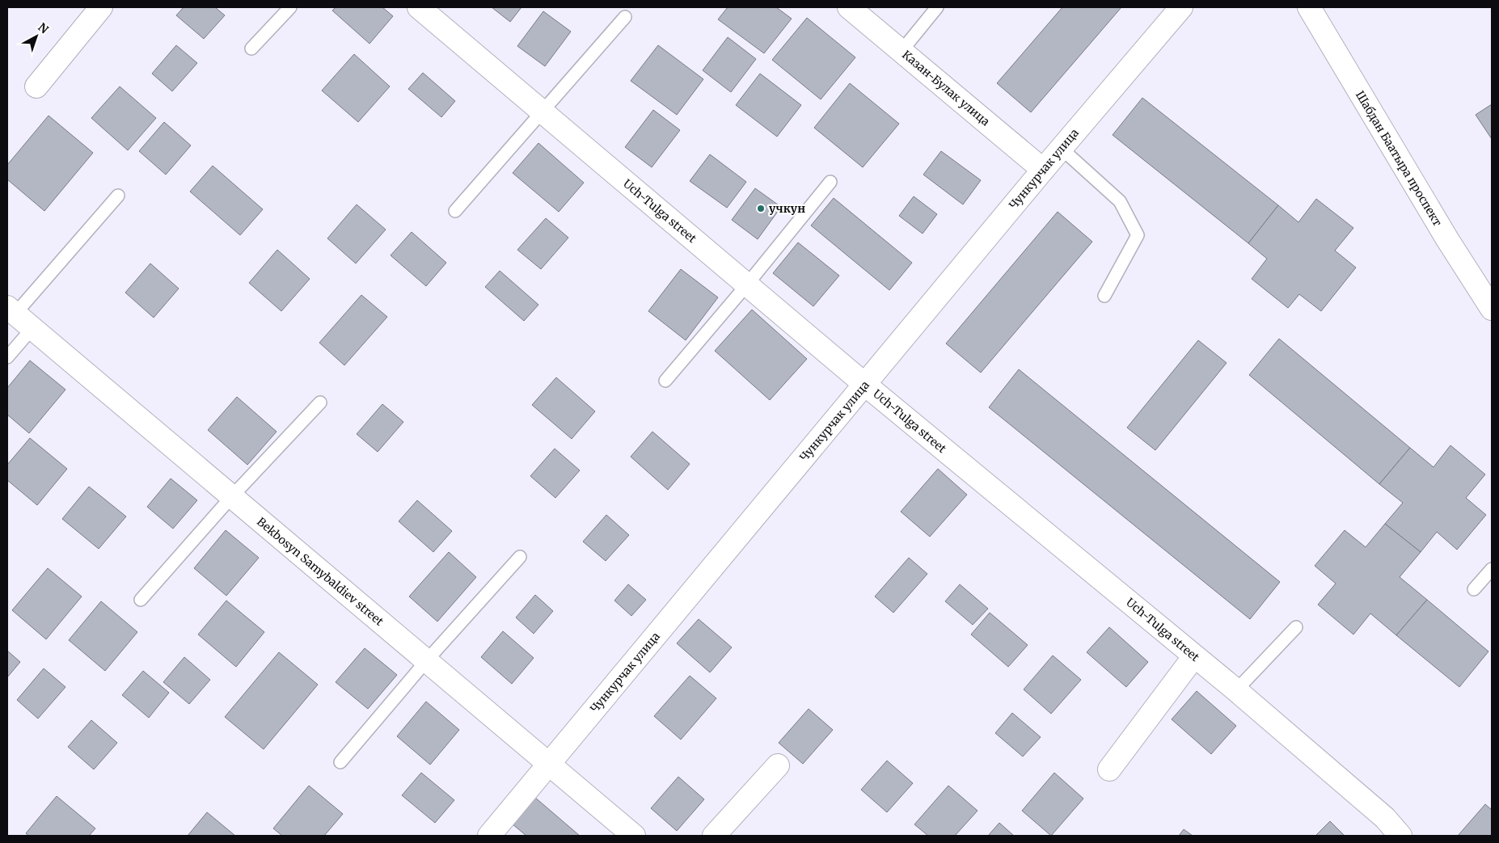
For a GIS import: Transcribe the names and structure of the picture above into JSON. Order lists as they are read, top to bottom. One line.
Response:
{"streets":{"street":["Казан-Булак улица","Шабдан Баатыра проспект","Чункурчак улица","Uch-Tulga street","Bekbosyn Samybaldiev street"]},"crossings":[["Казан-Булак улица","Чункурчак улица"],["Чункурчак улица","Uch-Tulga street"],["Чункурчак улица","Bekbosyn Samybaldiev street"]],"places":["учкун"],"north":"top right"}
